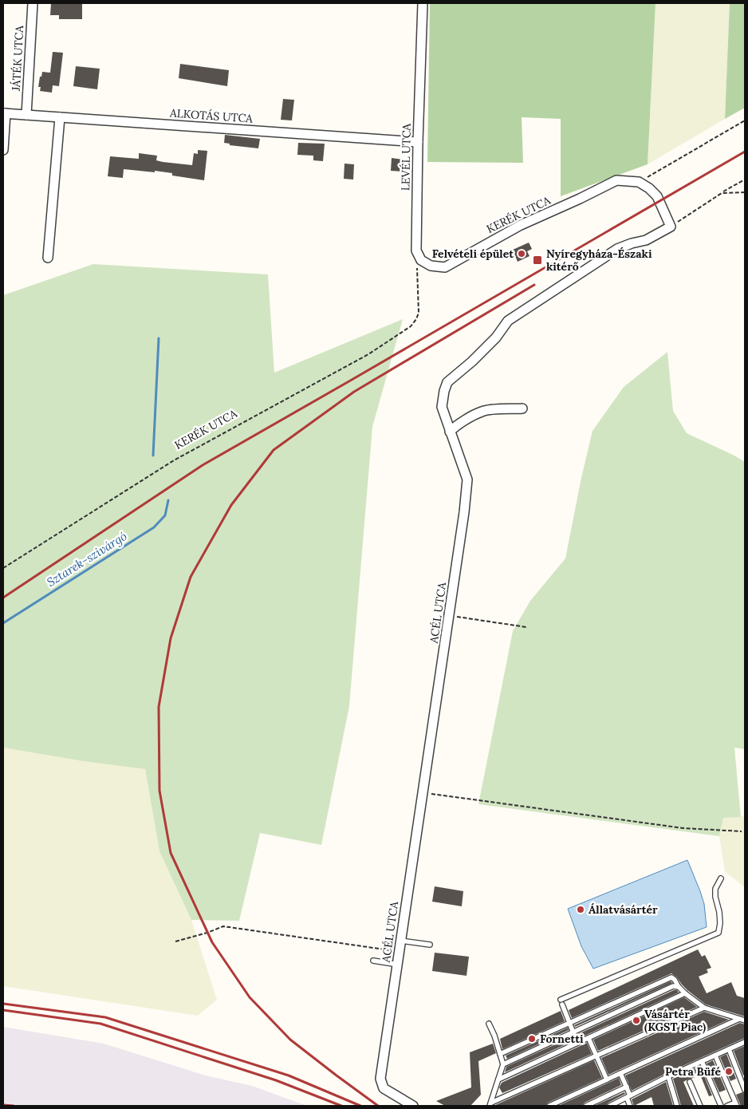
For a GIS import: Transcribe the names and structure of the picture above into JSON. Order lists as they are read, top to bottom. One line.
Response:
{"streets":{"street":["JÁTÉK UTCA","ALKOTÁS UTCA","LEVÉL UTCA","KERÉK UTCA","ACÉL UTCA"]},"crossings":[["JÁTÉK UTCA","ALKOTÁS UTCA"],["ALKOTÁS UTCA","LEVÉL UTCA"],["LEVÉL UTCA","KERÉK UTCA"]],"water":["Sztarek-szivárgó"],"places":{"other":["Felvételi épület","Állatvásártér","Vásártér (KGST Piac)","Fornetti","Petra Büfé"],"transit":["Nyíregyháza-Északi kitérő"]}}
